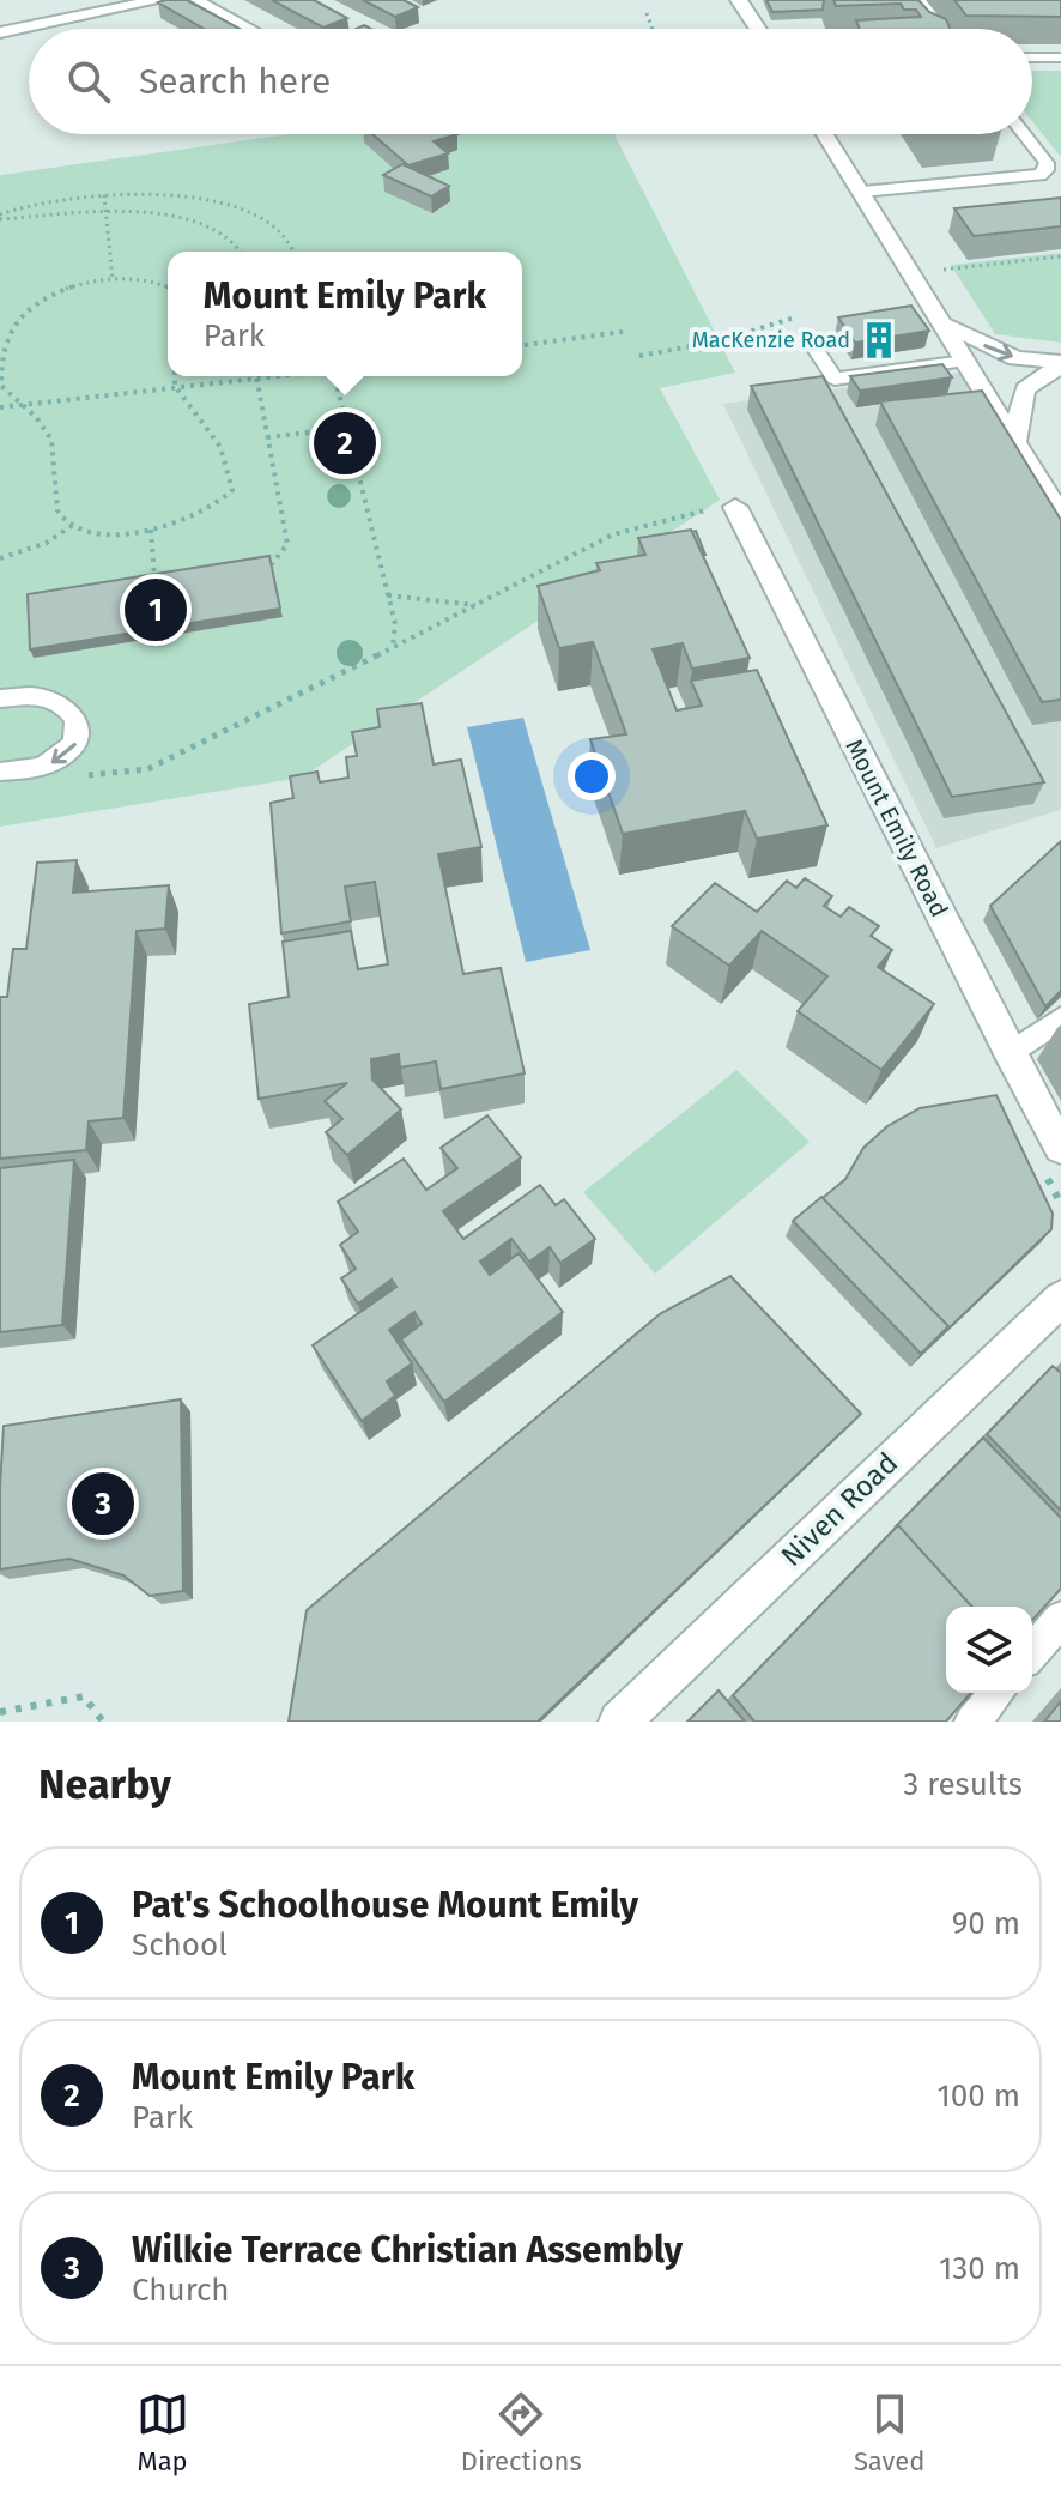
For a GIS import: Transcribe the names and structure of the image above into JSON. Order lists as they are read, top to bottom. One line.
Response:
{"streets":{"street":["Mount Emily Road","Niven Road"]},"places":{"building":["MacKenzie Road"]},"page":{"search":"Search here","popup":["Mount Emily Park","Park"],"pins":["2","1","3"],"heading":["Nearby","3 results"],"list":[{"mark":"1","name":"Pat's Schoolhouse Mount Emily","note":"School","value":"90 m"},{"mark":"2","name":"Mount Emily Park","note":"Park","value":"100 m"},{"mark":"3","name":"Wilkie Terrace Christian Assembly","note":"Church","value":"130 m"}],"nav":["Map","Directions","Saved"]}}
